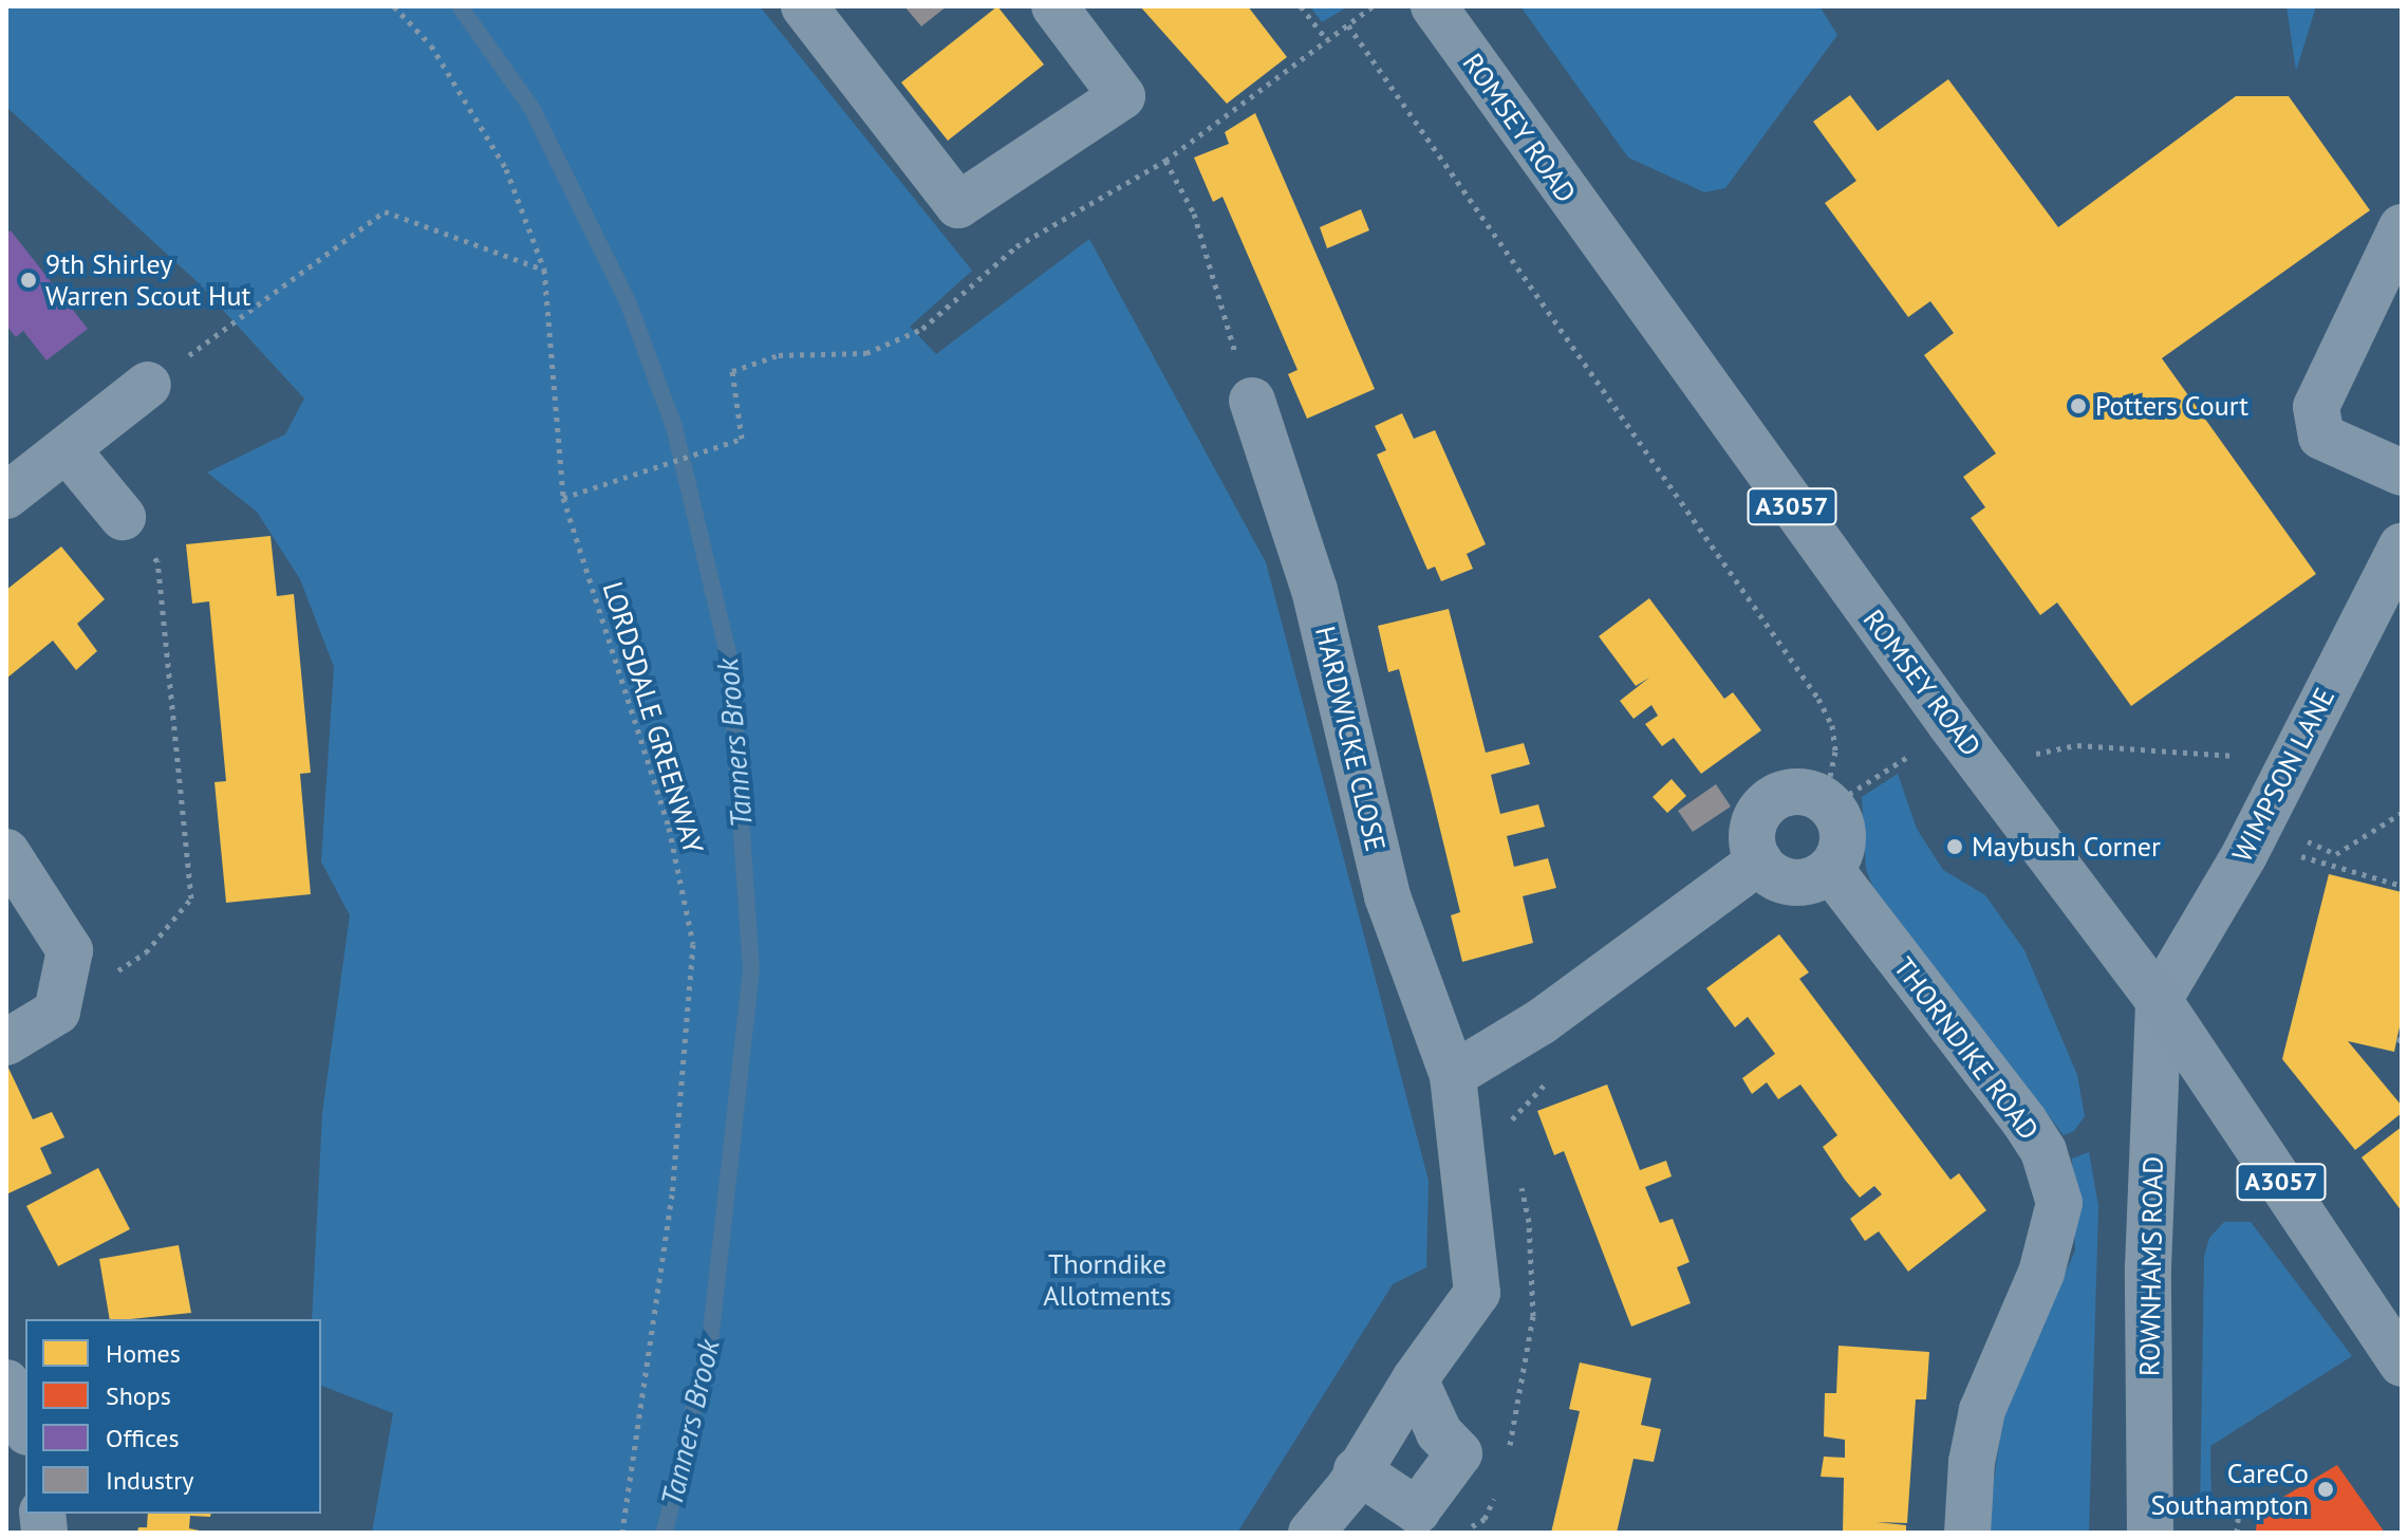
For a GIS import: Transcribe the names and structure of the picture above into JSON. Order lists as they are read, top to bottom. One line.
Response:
{"streets":{"main road":["ROMSEY ROAD","A3057"],"street":["HARDWICKE CLOSE","WIMPSON LANE","THORNDIKE ROAD","ROWNHAMS ROAD"],"path":["LORDSDALE GREENWAY"]},"crossings":[["ROMSEY ROAD","WIMPSON LANE"],["ROMSEY ROAD","ROWNHAMS ROAD"],["WIMPSON LANE","ROWNHAMS ROAD"]],"water":["Tanners Brook"],"parks":["Thorndike Allotments"],"places":["9th Shirley Warren Scout Hut","Potters Court","Maybush Corner","CareCo Southampton"],"legend":["Homes","Shops","Offices","Industry"]}
